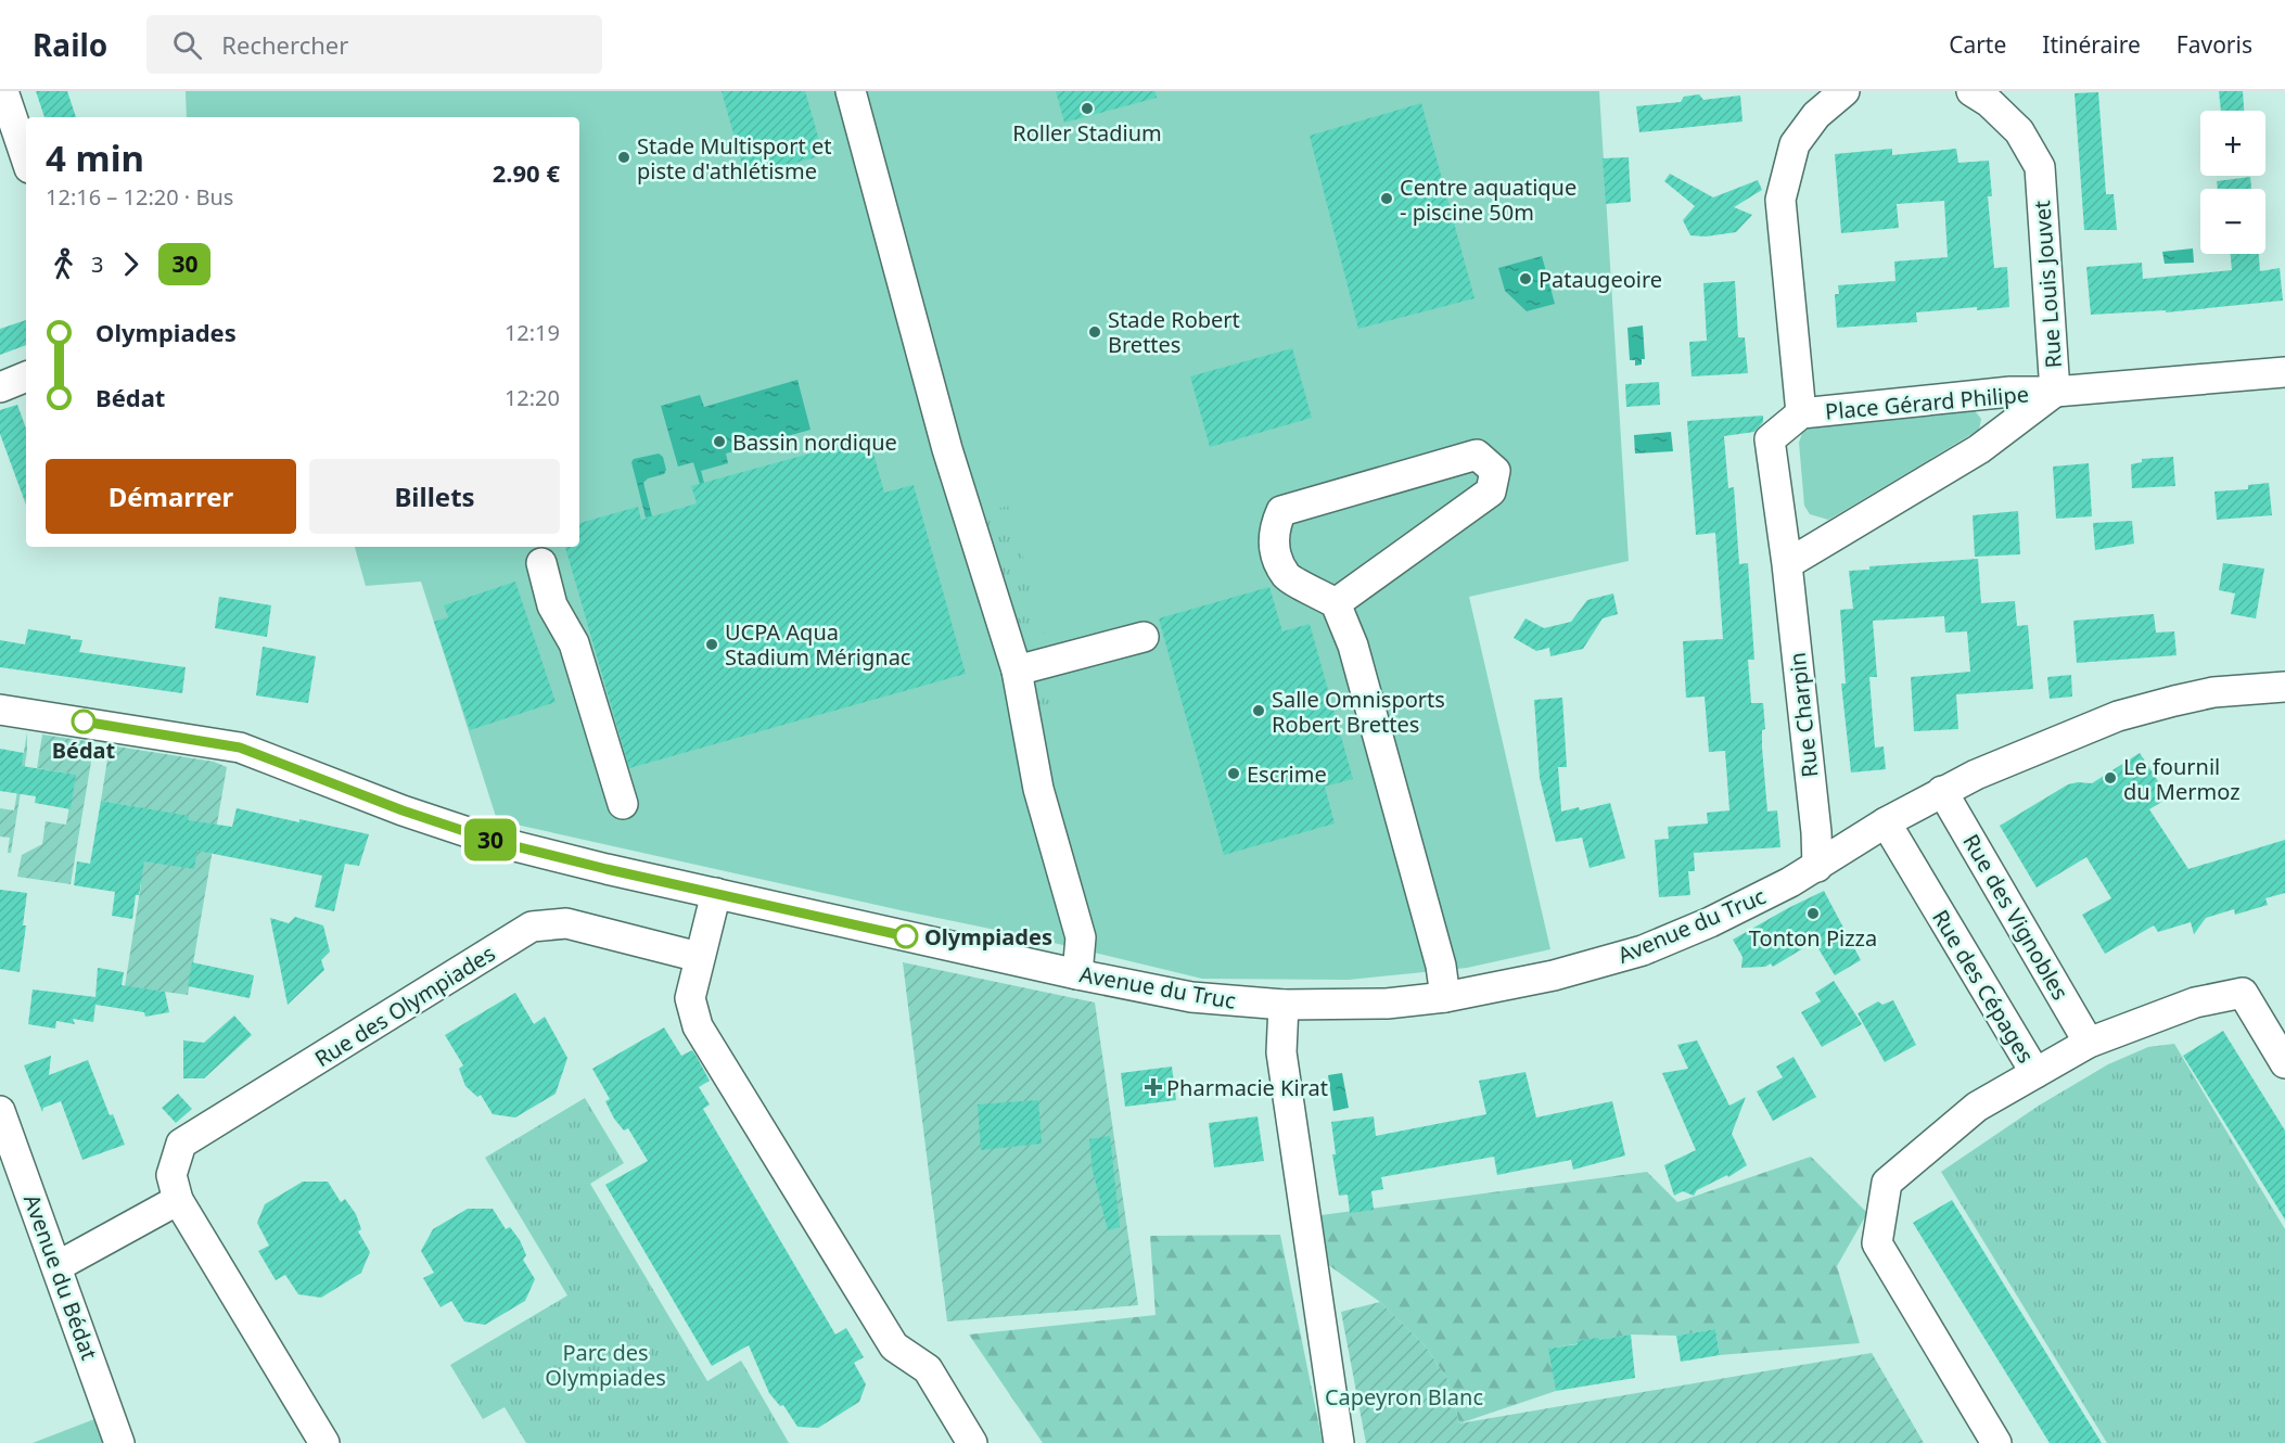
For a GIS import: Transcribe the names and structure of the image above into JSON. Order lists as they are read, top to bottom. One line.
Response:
{"streets":{"street":["Rue Louis Jouvet","Place Gérard Philipe","Rue Charpin","Rue des Vignobles","Avenue du Truc","Rue des Cépages","Rue des Olympiades","Avenue du Bédat"]},"crossings":[["Rue Louis Jouvet","Place Gérard Philipe"],["Place Gérard Philipe","Rue Charpin"],["Rue Charpin","Avenue du Truc"],["Rue des Vignobles","Avenue du Truc"],["Avenue du Truc","Rue des Cépages"]],"parks":["Parc des Olympiades","Capeyron Blanc"],"places":{"other":["Roller Stadium","Stade Multisport et piste d'athlétisme","Centre aquatique - piscine 50m","Pataugeoire","Stade Robert Brettes","Bassin nordique","UCPA Aqua Stadium Mérignac","Salle Omnisports Robert Brettes","Bédat","Escrime","Le fournil du Mermoz","Tonton Pizza","Olympiades"],"health":["Pharmacie Kirat"]},"lines":["bus line 30"],"page":{"header":"Railo","search":"Rechercher","nav":["Carte","Itinéraire","Favoris"],"on_map":"30","map_buttons":["+","−"],"heading":["4 min","12:16 – 12:20 · Bus","2.90 €"],"legs":["3","30"],"list":[{"name":"Olympiades","value":"12:19"},{"name":"Bédat","value":"12:20"}],"buttons":["Démarrer","Billets"]}}
